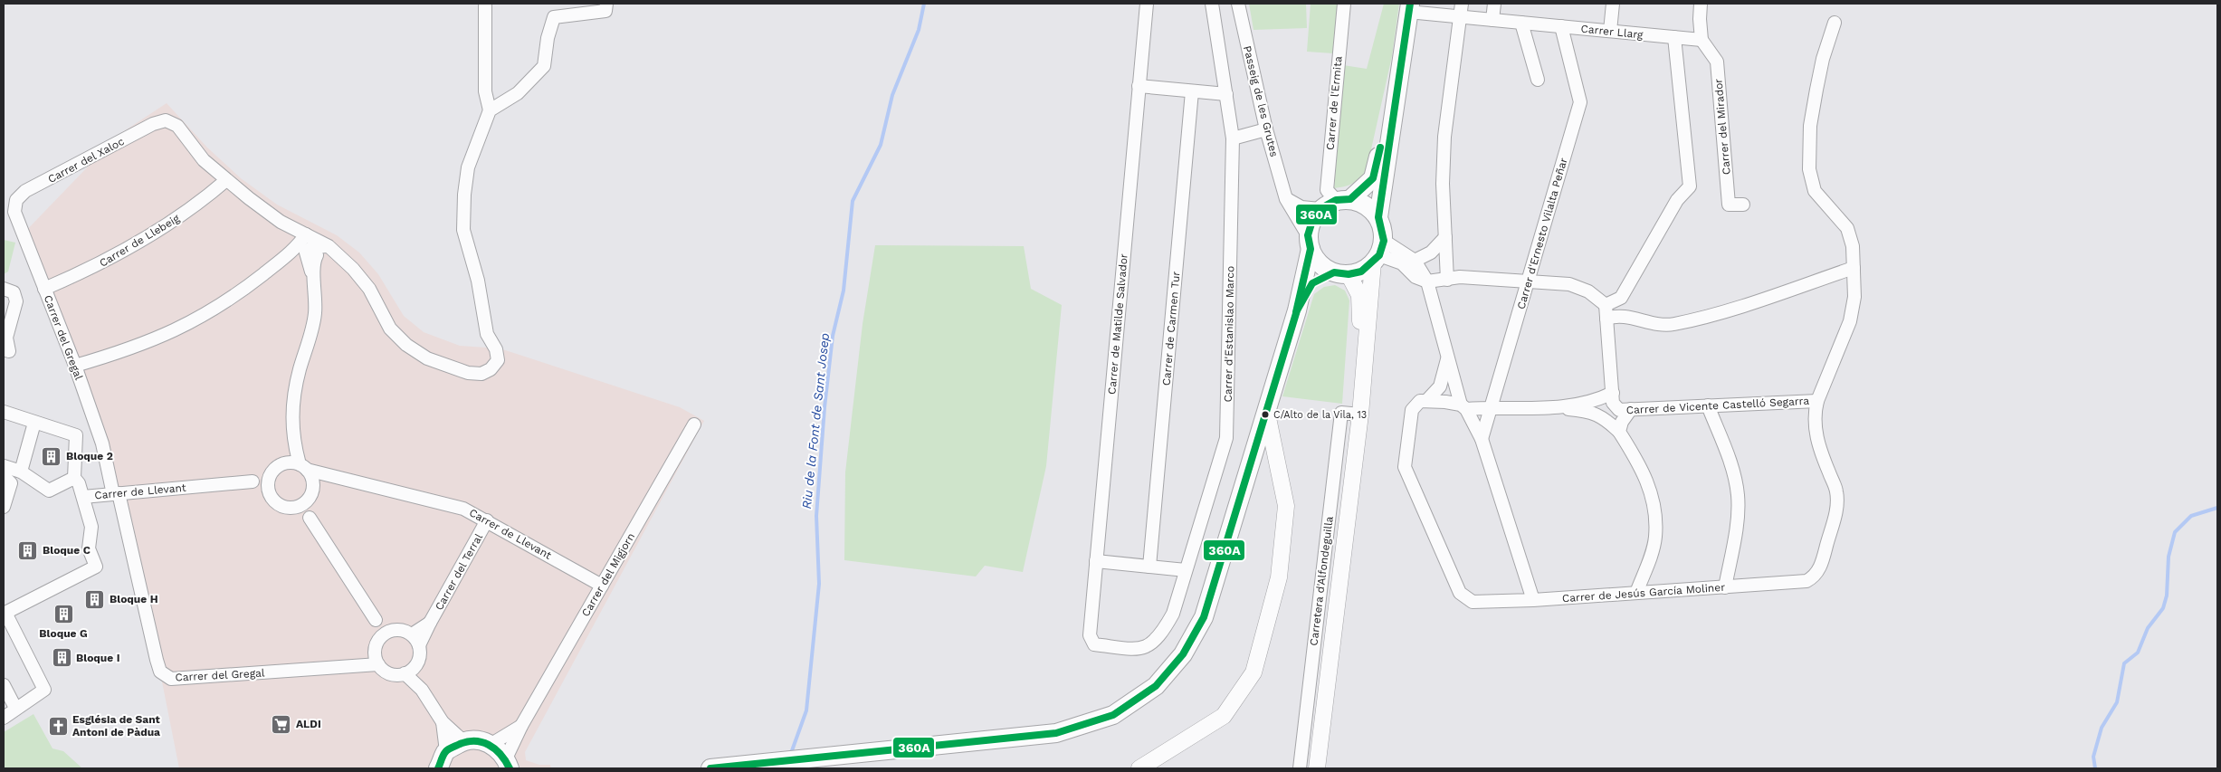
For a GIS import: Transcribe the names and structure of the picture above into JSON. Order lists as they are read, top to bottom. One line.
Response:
{"streets":{"street":["Carrer Llarg","Passeig de les Grutes","Carrer de l'Ermita","Carrer del Mirador","Carrer del Xaloc","Carrer d'Ernesto Vilalta Peñar","Carrer de Llebeig","Carrer de Matilde Salvador","Carrer de Carmen Tur","Carrer d'Estanislao Marco","Carrer del Gregal","Carrer de Vicente Castelló Segarra","Carrer de Llevant","Carrer del Terral","Carrer del Migjorn","Carretera d'Alfondeguilla","Carrer de Jesús García Moliner"]},"crossings":[["Carrer Llarg","Carrer del Mirador"],["Carrer Llarg","Carrer d'Ernesto Vilalta Peñar"],["Passeig de les Grutes","Carrer de l'Ermita"],["Passeig de les Grutes","Carretera d'Alfondeguilla"],["Carrer de l'Ermita","Carretera d'Alfondeguilla"],["Carrer del Xaloc","Carrer de Llebeig"],["Carrer del Xaloc","Carrer del Gregal"],["Carrer d'Ernesto Vilalta Peñar","Carrer de Vicente Castelló Segarra"],["Carrer de Llebeig","Carrer del Gregal"],["Carrer de Matilde Salvador","Carrer d'Estanislao Marco"],["Carrer del Gregal","Carrer de Llevant"],["Carrer del Gregal","Carrer del Terral"],["Carrer de Vicente Castelló Segarra","Carrer de Jesús García Moliner"],["Carrer de Llevant","Carrer del Terral"],["Carrer de Llevant","Carrer del Migjorn"]],"water":["Riu de la Font de Sant Josep"],"places":{"other":["C/Alto de la Vila, 13"],"building":["Bloque 2","Bloque C","Bloque H","Bloque G","Bloque I"],"supermarket":["ALDI"],"church":["Església de Sant Antoni de Pàdua"]},"lines":["transit line 360A"]}
